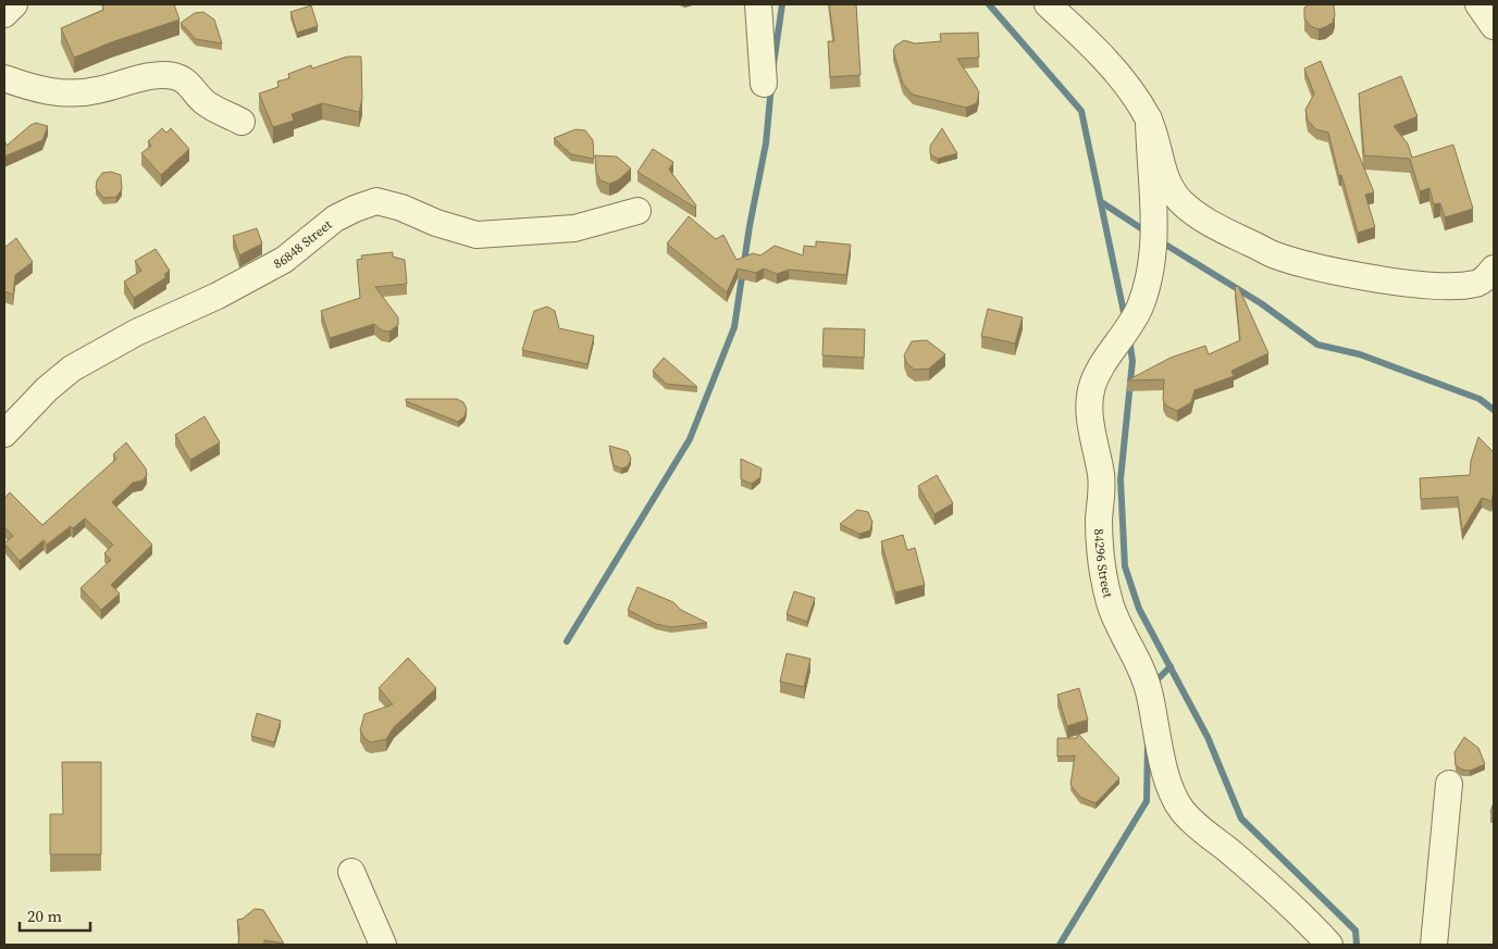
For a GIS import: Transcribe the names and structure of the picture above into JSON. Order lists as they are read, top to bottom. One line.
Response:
{"streets":{"street":["86848 Street","84296 Street"]},"scale_bar":"20 m"}
